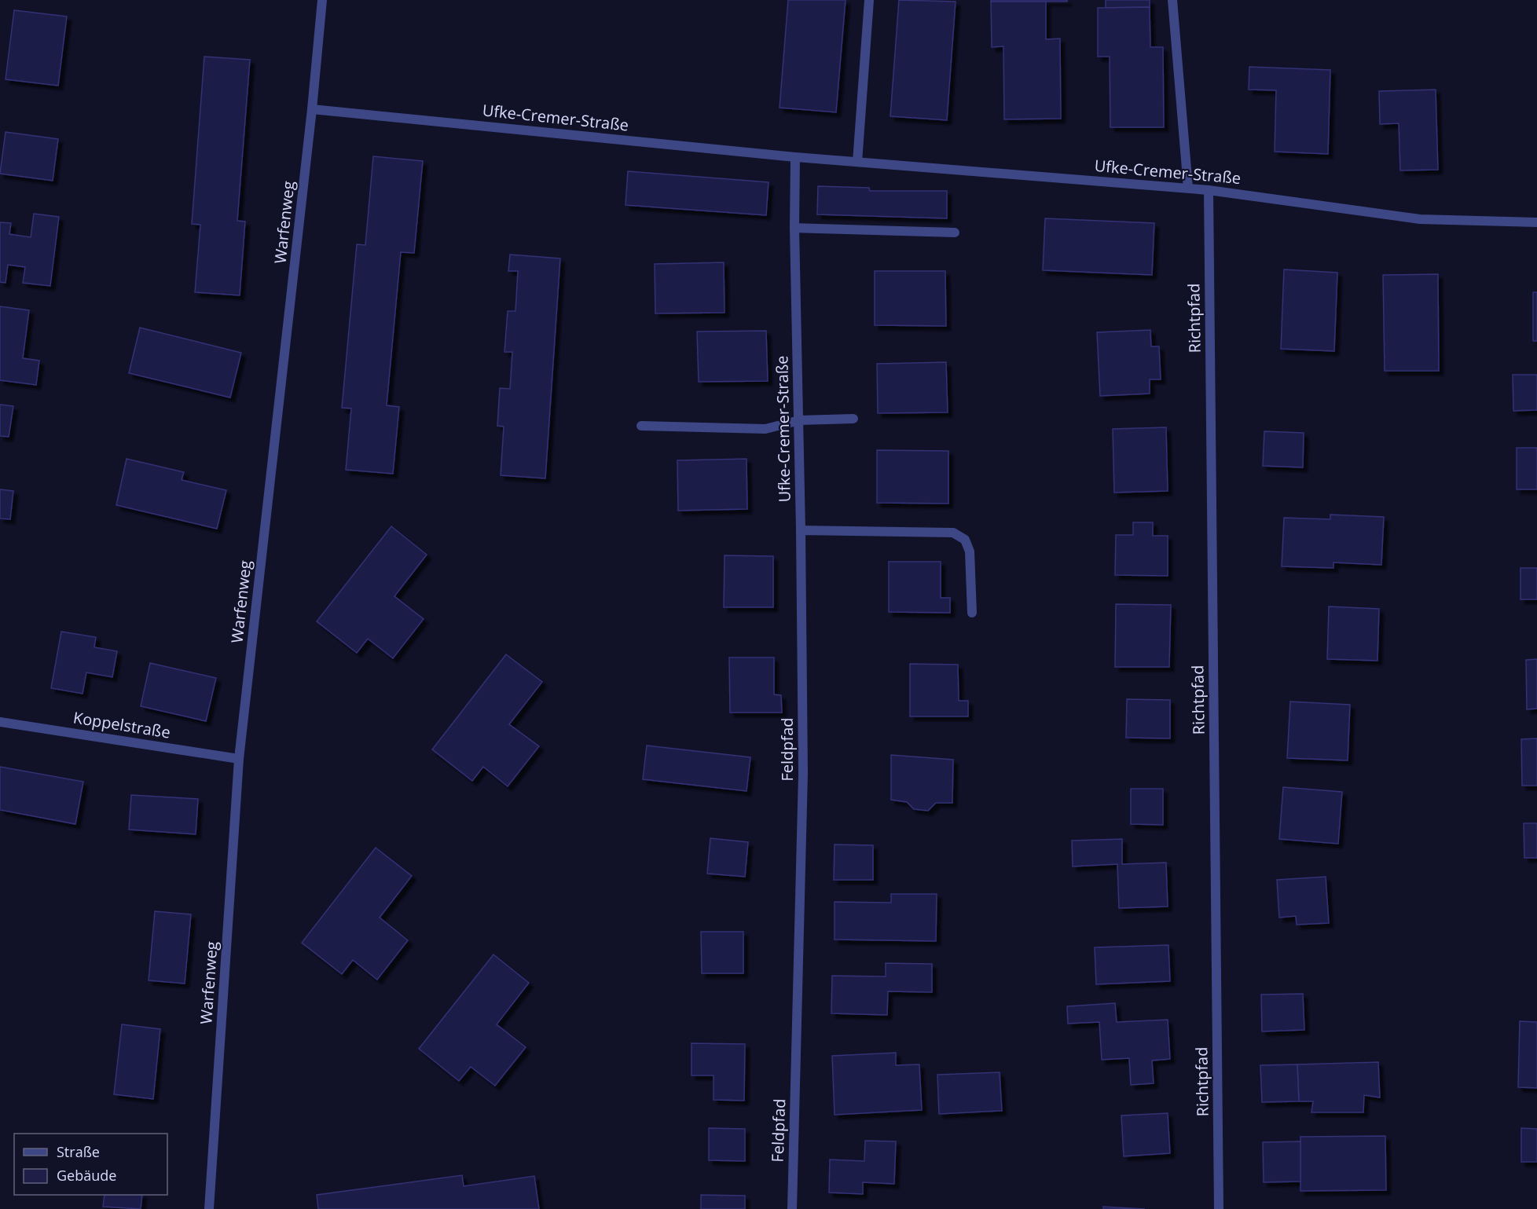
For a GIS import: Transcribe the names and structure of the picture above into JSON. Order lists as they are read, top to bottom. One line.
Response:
{"streets":{"street":["Ufke-Cremer-Straße","Warfenweg","Richtpfad","Koppelstraße","Feldpfad"]},"crossings":[["Ufke-Cremer-Straße","Warfenweg"],["Ufke-Cremer-Straße","Richtpfad"],["Ufke-Cremer-Straße","Feldpfad"],["Warfenweg","Koppelstraße"]],"legend":["Straße","Gebäude"]}
